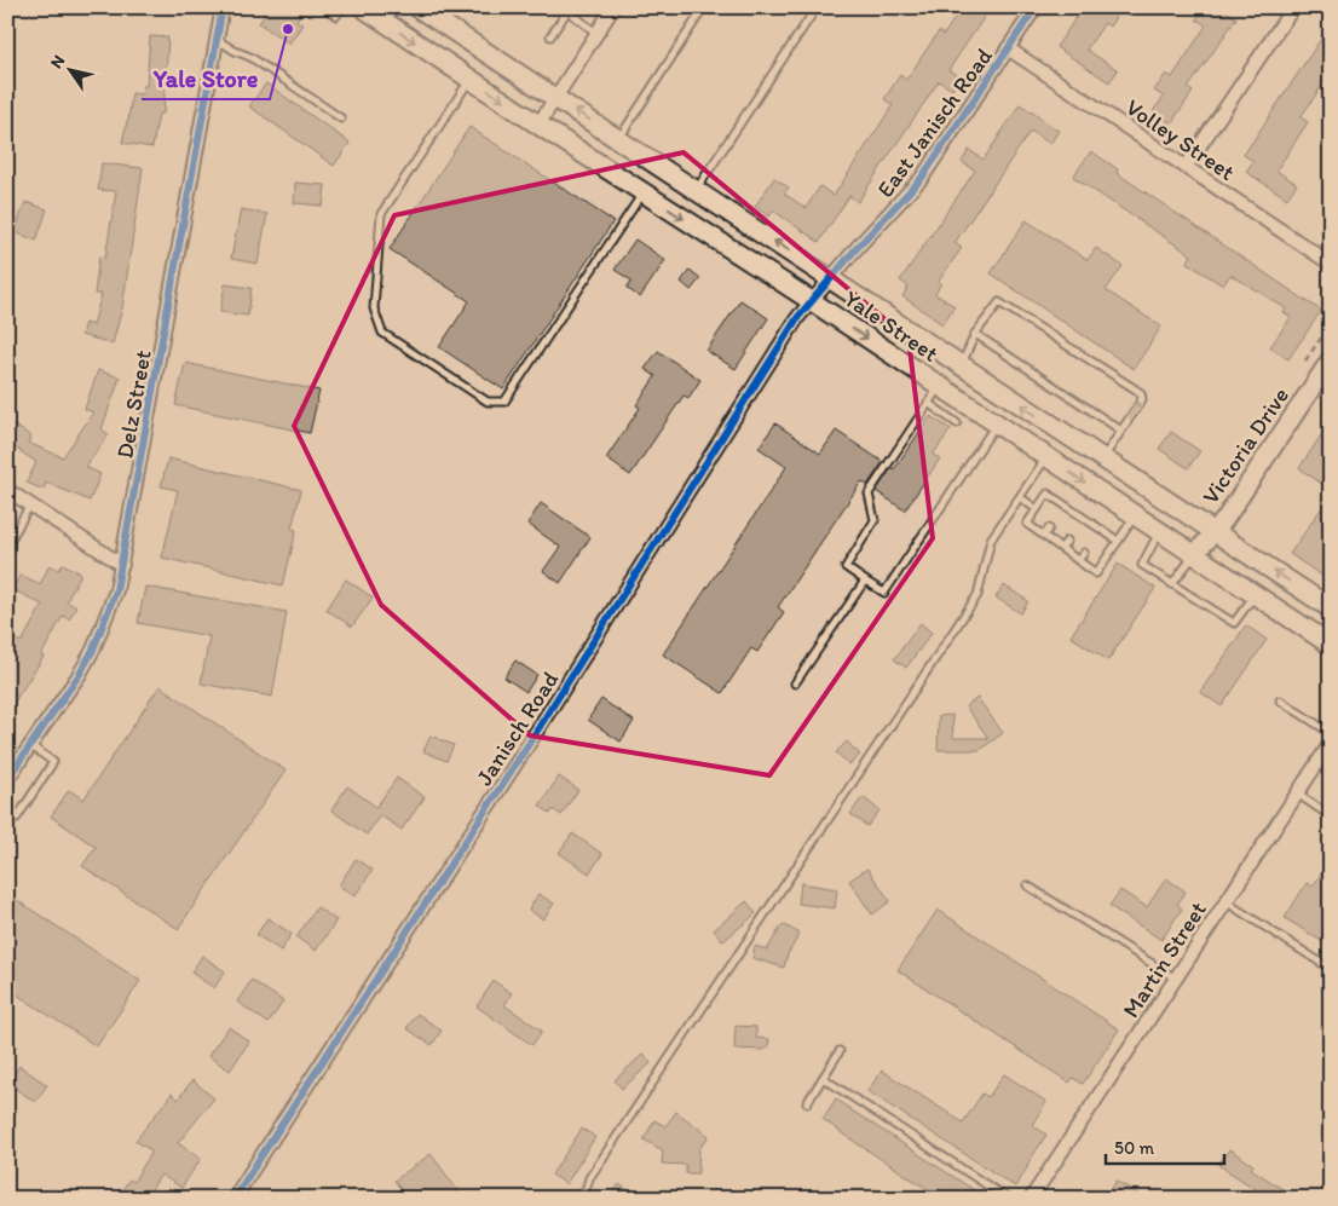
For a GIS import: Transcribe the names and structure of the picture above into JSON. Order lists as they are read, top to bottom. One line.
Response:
{"streets":{"main road":["Yale Street"],"street":["East Janisch Road","Volley Street","Delz Street","Victoria Drive","Janisch Road","Martin Street"]},"crossings":[["East Janisch Road","Volley Street"],["East Janisch Road","Yale Street"],["East Janisch Road","Janisch Road"],["Yale Street","Victoria Drive"],["Yale Street","Janisch Road"]],"places":["Yale Store"],"scale_bar":"50 m","north":"top left"}
